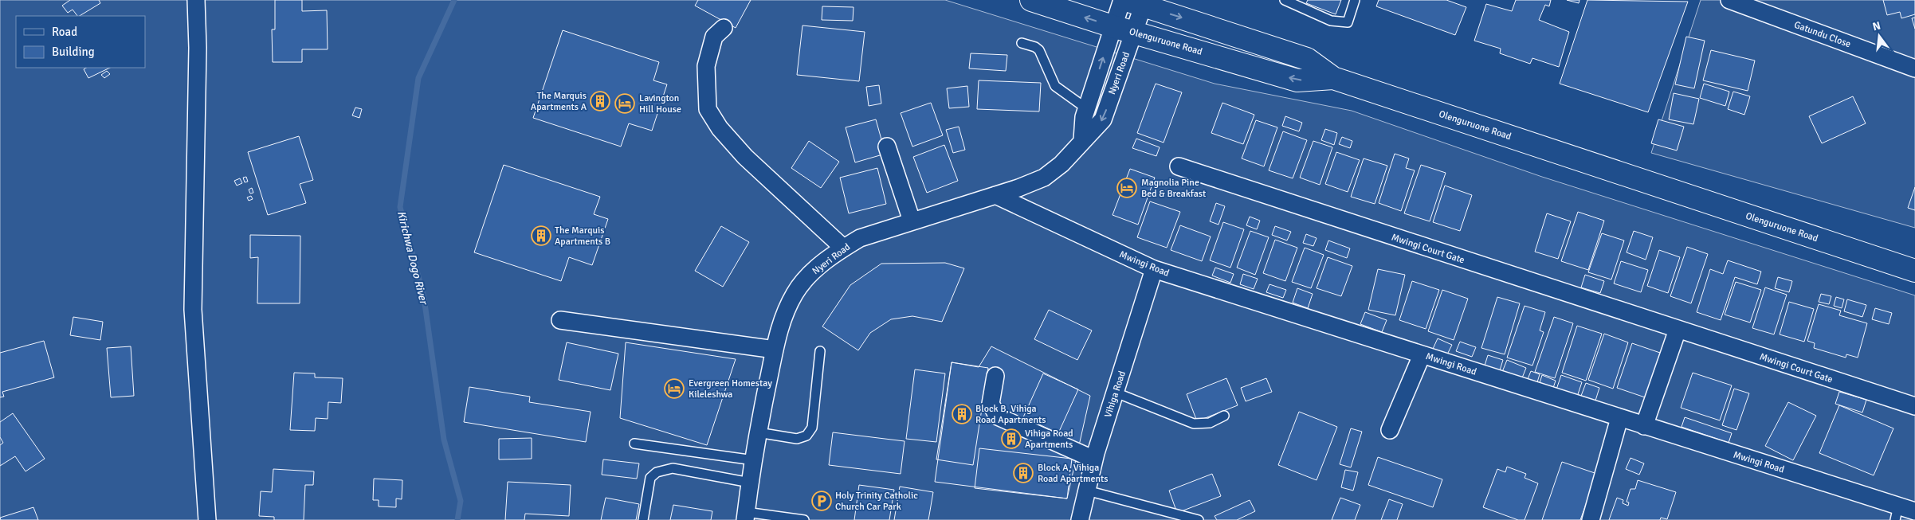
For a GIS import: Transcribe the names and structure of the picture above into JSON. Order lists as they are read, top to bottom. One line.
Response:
{"streets":{"street":["Gatundu Close","Olenguruone Road","Nyeri Road","Mwingi Court Gate","Mwingi Road","Vihiga Road"]},"crossings":[["Olenguruone Road","Nyeri Road"],["Nyeri Road","Mwingi Road"],["Mwingi Road","Vihiga Road"]],"water":["Kirichwa Dogo River"],"places":{"building":["The Marquis Apartments A","The Marquis Apartments B","Block B, Vihiga Road Apartments","Vihiga Road Apartments","Block A, Vihiga Road Apartments"],"hotel":["Lavington Hill House","Magnolia Pine Bed & Breakfast","Evergreen Homestay Kileleshwa"],"parking":["Holy Trinity Catholic Church Car Park"]},"legend":["Road","Building"],"north":"top"}
